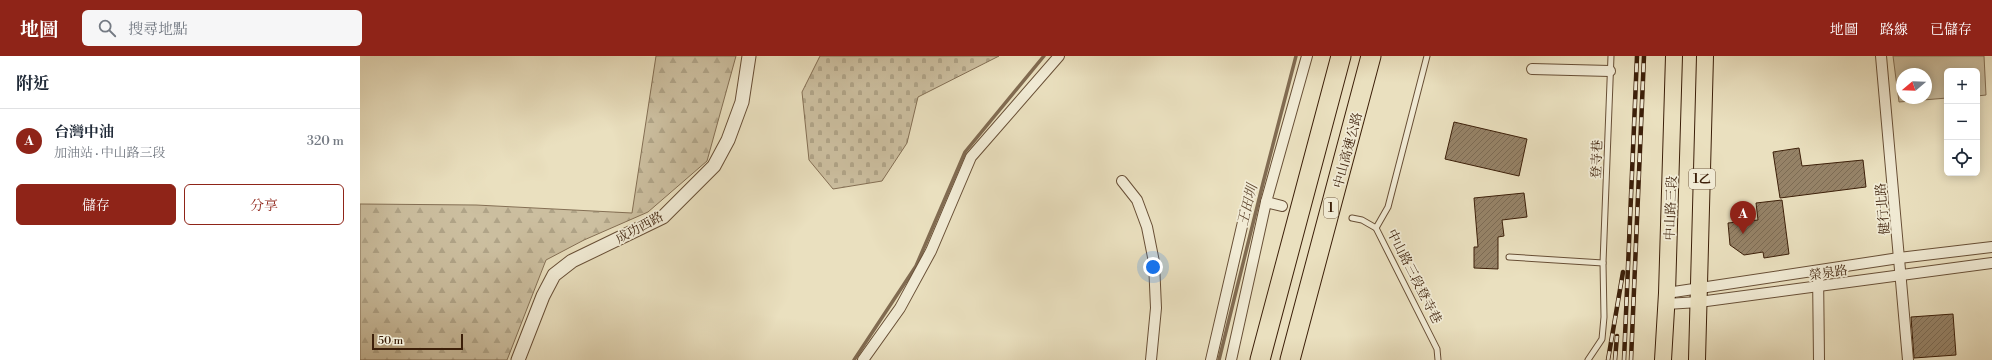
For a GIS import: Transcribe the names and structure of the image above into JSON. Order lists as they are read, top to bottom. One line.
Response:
{"streets":{"highway":["中山高速公路","1"],"main road":["1乙","中山路三段"],"street":["健行北路","成功西路","榮泉路"],"lane":["登寺巷","中山路三段登寺巷"]},"crossings":[["1乙","榮泉路"],["中山路三段","榮泉路"],["健行北路","榮泉路"]],"water":["王田圳"],"scale_bar":"50 m","north":"left","page":{"header":"地圖","search":"搜尋地點","nav":["地圖","路線","已儲存"],"heading":"附近","map_buttons":["+","−"],"list":[{"mark":"A","name":"台灣中油","note":"加油站 · 中山路三段","value":"320 m"}],"buttons":["儲存","分享"],"pins":"A","scale":"50 m"}}
